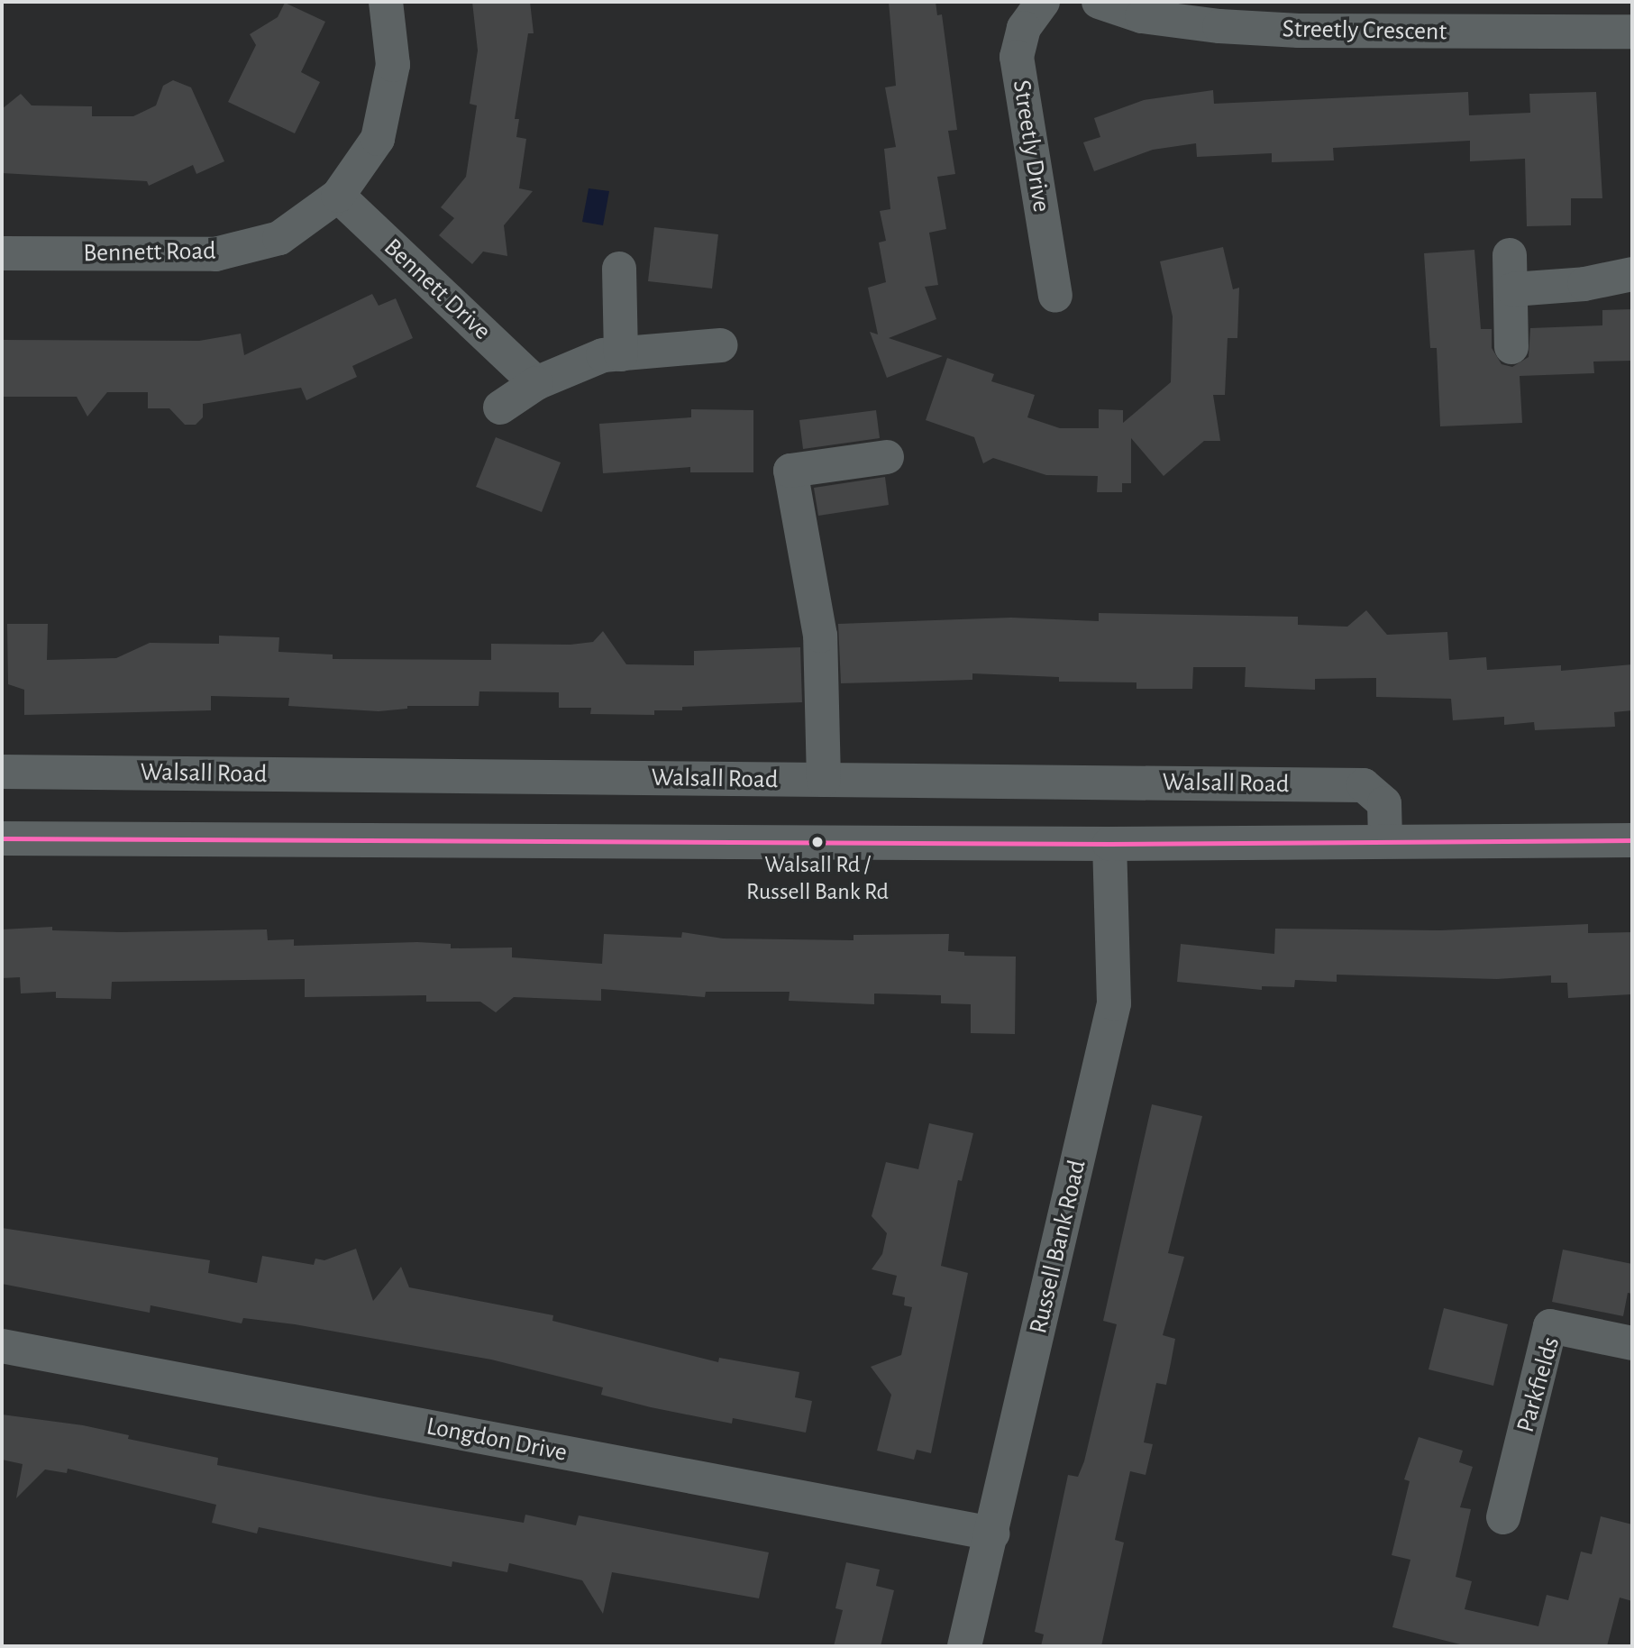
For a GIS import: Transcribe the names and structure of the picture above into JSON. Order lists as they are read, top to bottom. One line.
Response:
{"streets":{"street":["Streetly Crescent","Streetly Drive","Bennett Road","Bennett Drive","Walsall Road","Russell Bank Road","Parkfields","Longdon Drive"]},"crossings":[["Bennett Road","Bennett Drive"],["Russell Bank Road","Longdon Drive"]],"places":["Walsall Rd / Russell Bank Rd"]}
